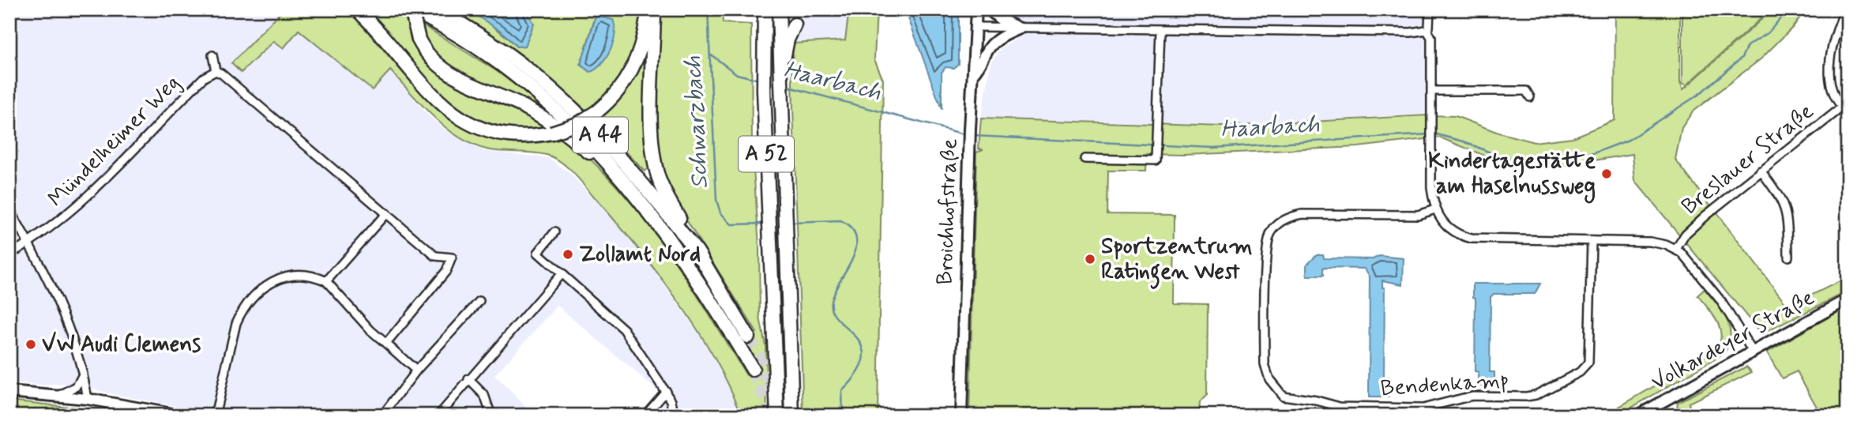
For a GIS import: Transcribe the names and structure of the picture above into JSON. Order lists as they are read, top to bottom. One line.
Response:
{"streets":{"highway":["A 44","A 52"],"main road":["Broichhofstraße","Volkardeyer Straße"],"street":["Mündelheimer Weg","Breslauer Straße","Bendenkamp"]},"water":["Haarbach","Schwarzbach"],"places":["Kindertagestätte am Haselnussweg","Zollamt Nord","Sportzentrum Ratingen West","VW Audi Clemens"]}
